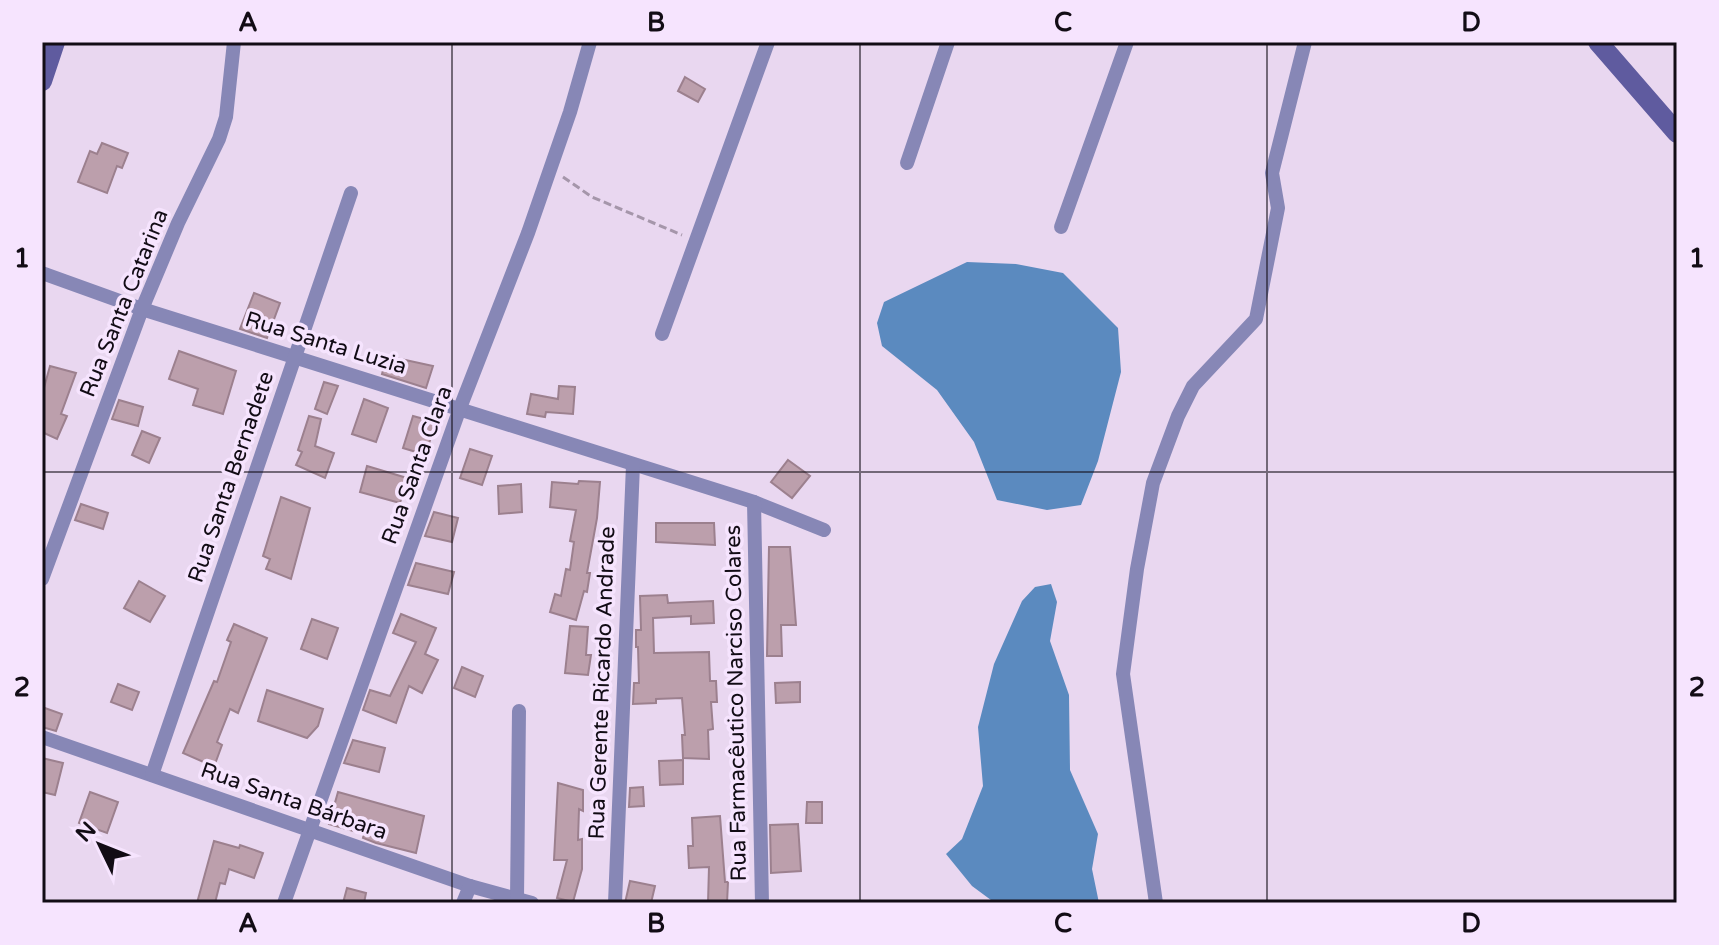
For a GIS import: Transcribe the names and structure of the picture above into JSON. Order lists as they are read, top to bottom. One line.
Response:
{"streets":{"street":["Rua Santa Catarina","Rua Santa Luzia","Rua Santa Clara","Rua Santa Bernadete","Rua Gerente Ricardo Andrade","Rua Farmacêutico Narciso Colares","Rua Santa Bárbara"]},"crossings":[["Rua Santa Catarina","Rua Santa Luzia"],["Rua Santa Luzia","Rua Santa Clara"],["Rua Santa Luzia","Rua Santa Bernadete"],["Rua Santa Luzia","Rua Gerente Ricardo Andrade"],["Rua Santa Luzia","Rua Farmacêutico Narciso Colares"],["Rua Santa Clara","Rua Santa Bárbara"],["Rua Santa Bernadete","Rua Santa Bárbara"]],"north":"top left","grid":{"columns":["A","B","C","D"],"rows":["1","2"]}}
